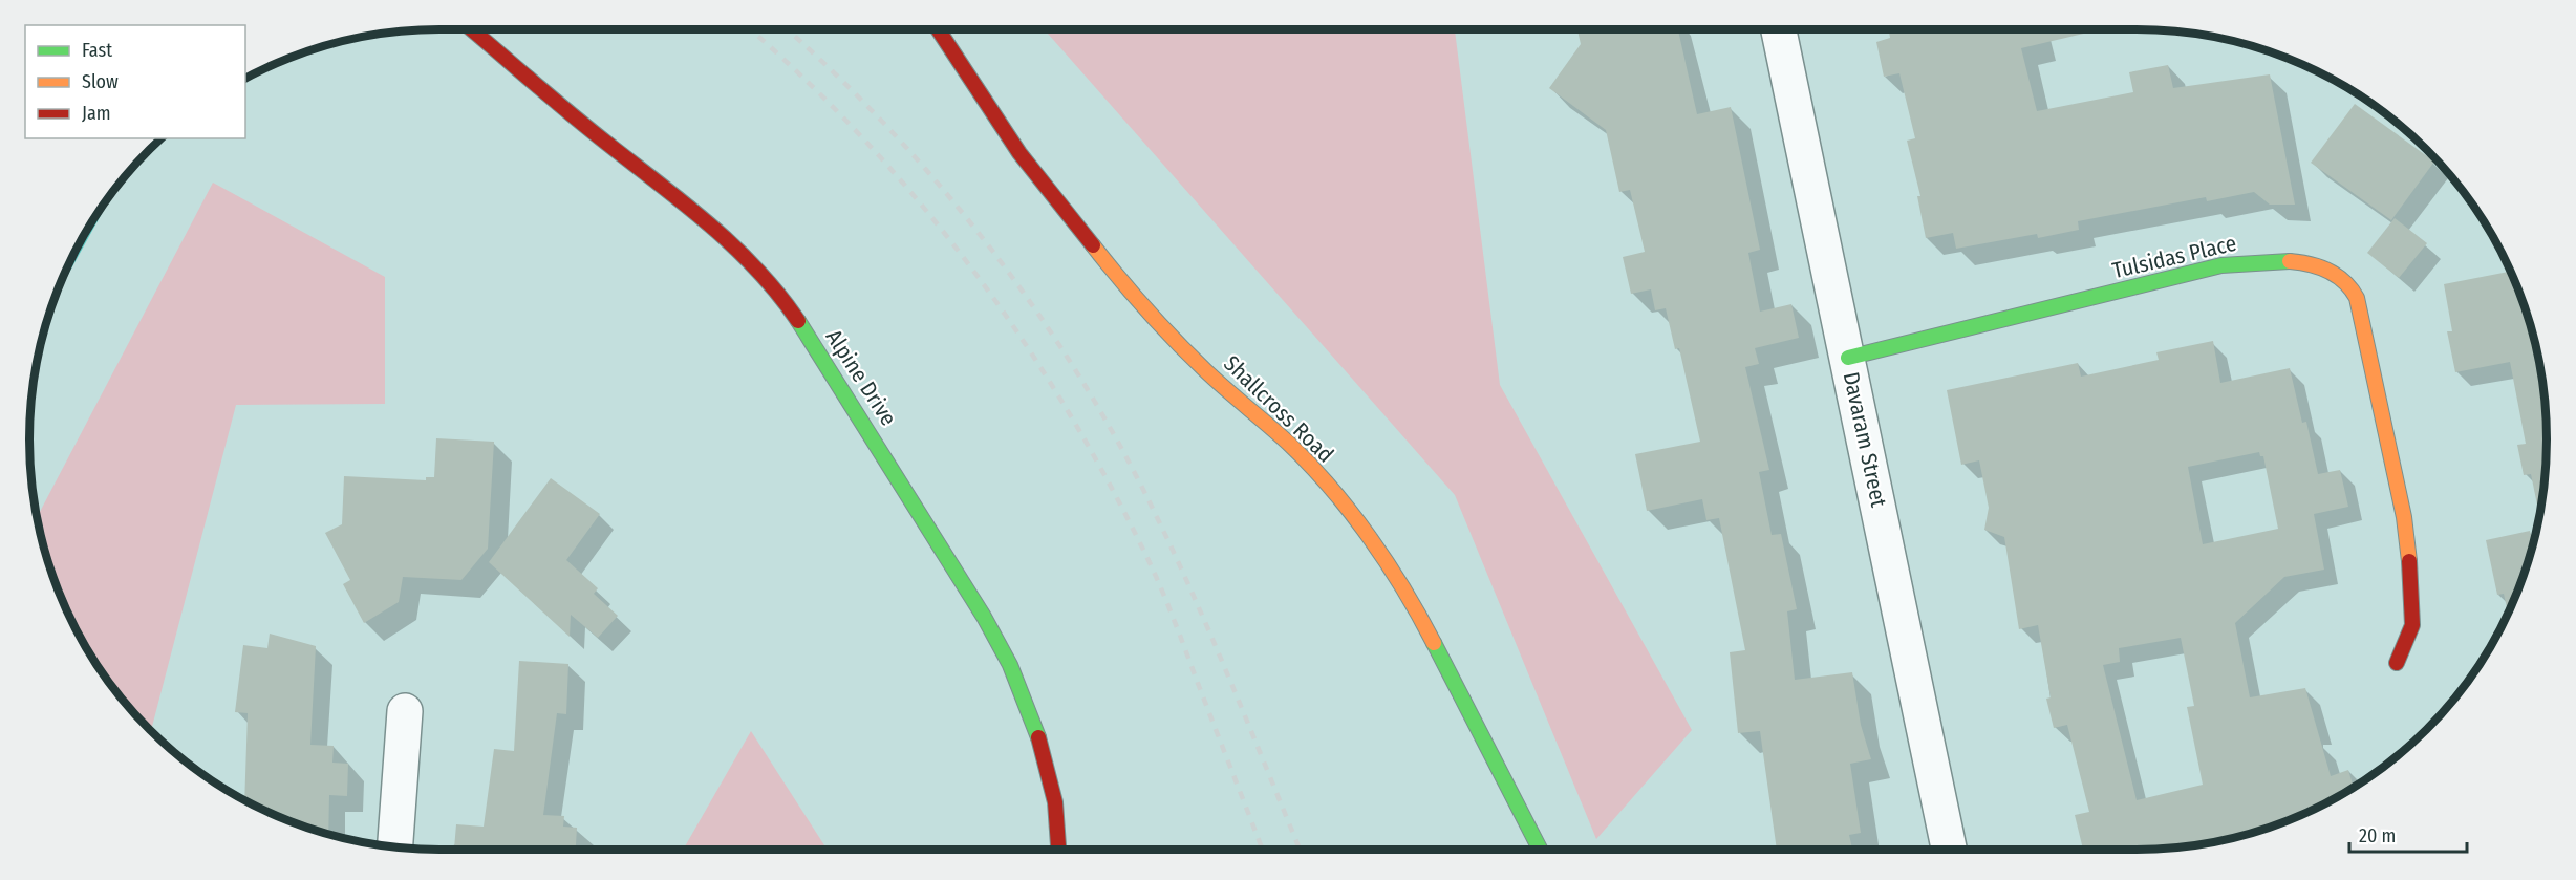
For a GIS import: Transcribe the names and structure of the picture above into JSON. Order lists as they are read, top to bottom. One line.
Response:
{"streets":{"street":["Tulsidas Place","Alpine Drive","Shallcross Road","Davaram Street"]},"crossings":[["Tulsidas Place","Davaram Street"]],"legend":["Fast","Slow","Jam"],"scale_bar":"20 m"}
